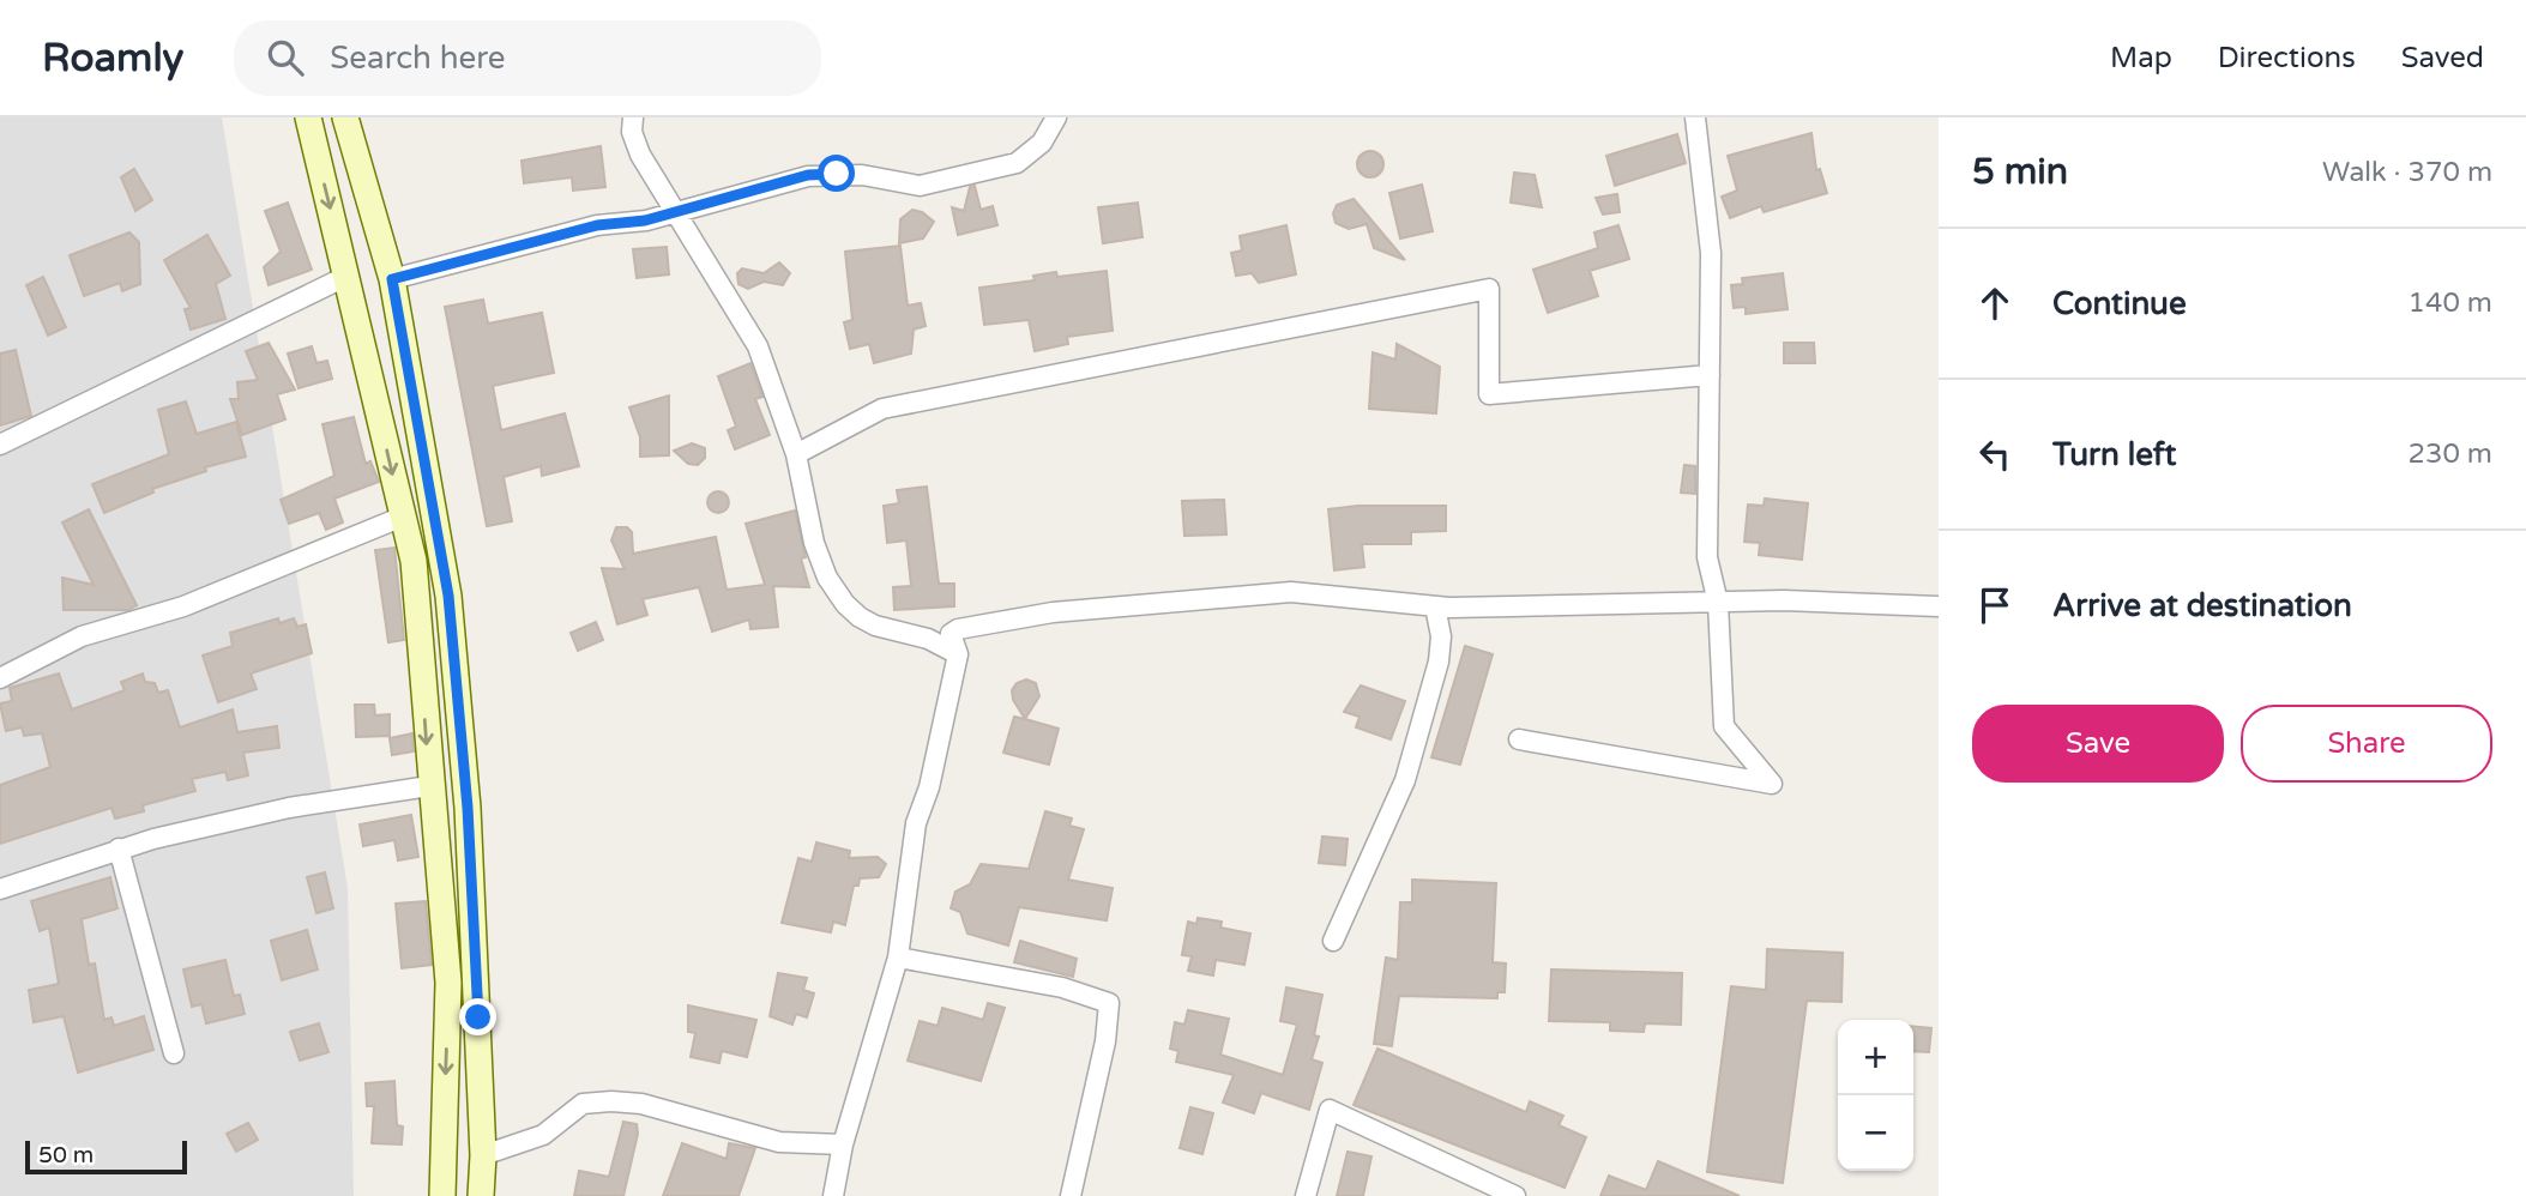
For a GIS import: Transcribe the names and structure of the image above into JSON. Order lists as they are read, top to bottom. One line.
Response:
{"scale_bar":"50 m","page":{"header":"Roamly","search":"Search here","nav":["Map","Directions","Saved"],"heading":["5 min","Walk · 370 m"],"list":[["Continue","140 m"],["Turn left","230 m"],"Arrive at destination"],"buttons":["Save","Share"],"map_buttons":["+","−"],"scale":"50 m"}}
